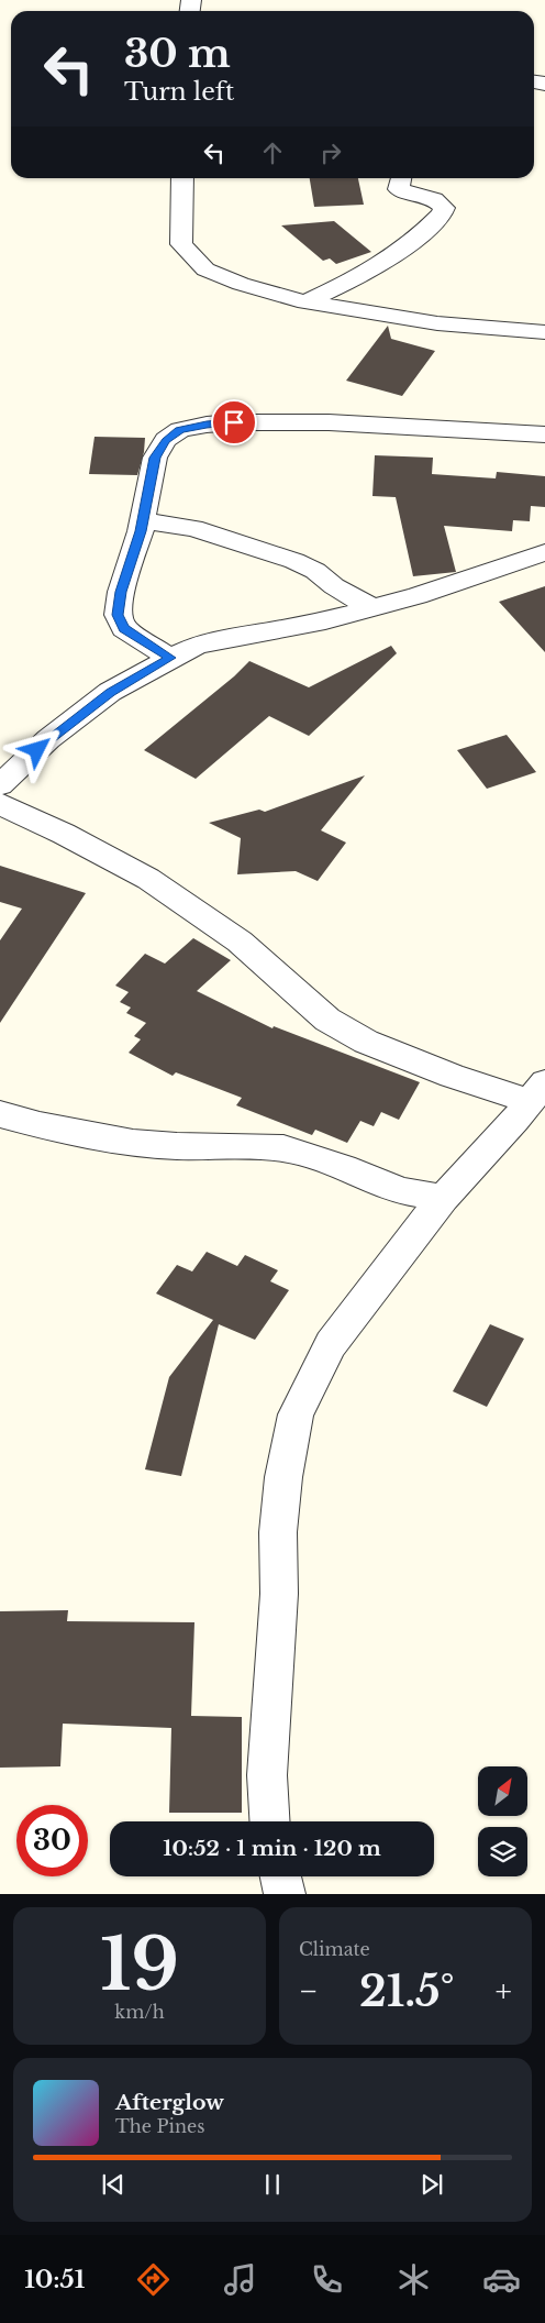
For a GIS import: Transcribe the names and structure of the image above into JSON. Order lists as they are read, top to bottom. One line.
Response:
{"north":"top right","page":{"turn":["30 m","Turn left"],"limit":"30","trip":"10:52 · 1 min · 120 m","tile":[["19","km/h"],"Climate"],"heat":["−","21.5°","+"],"song":["Afterglow","The Pines"],"tabs":"10:51"}}
